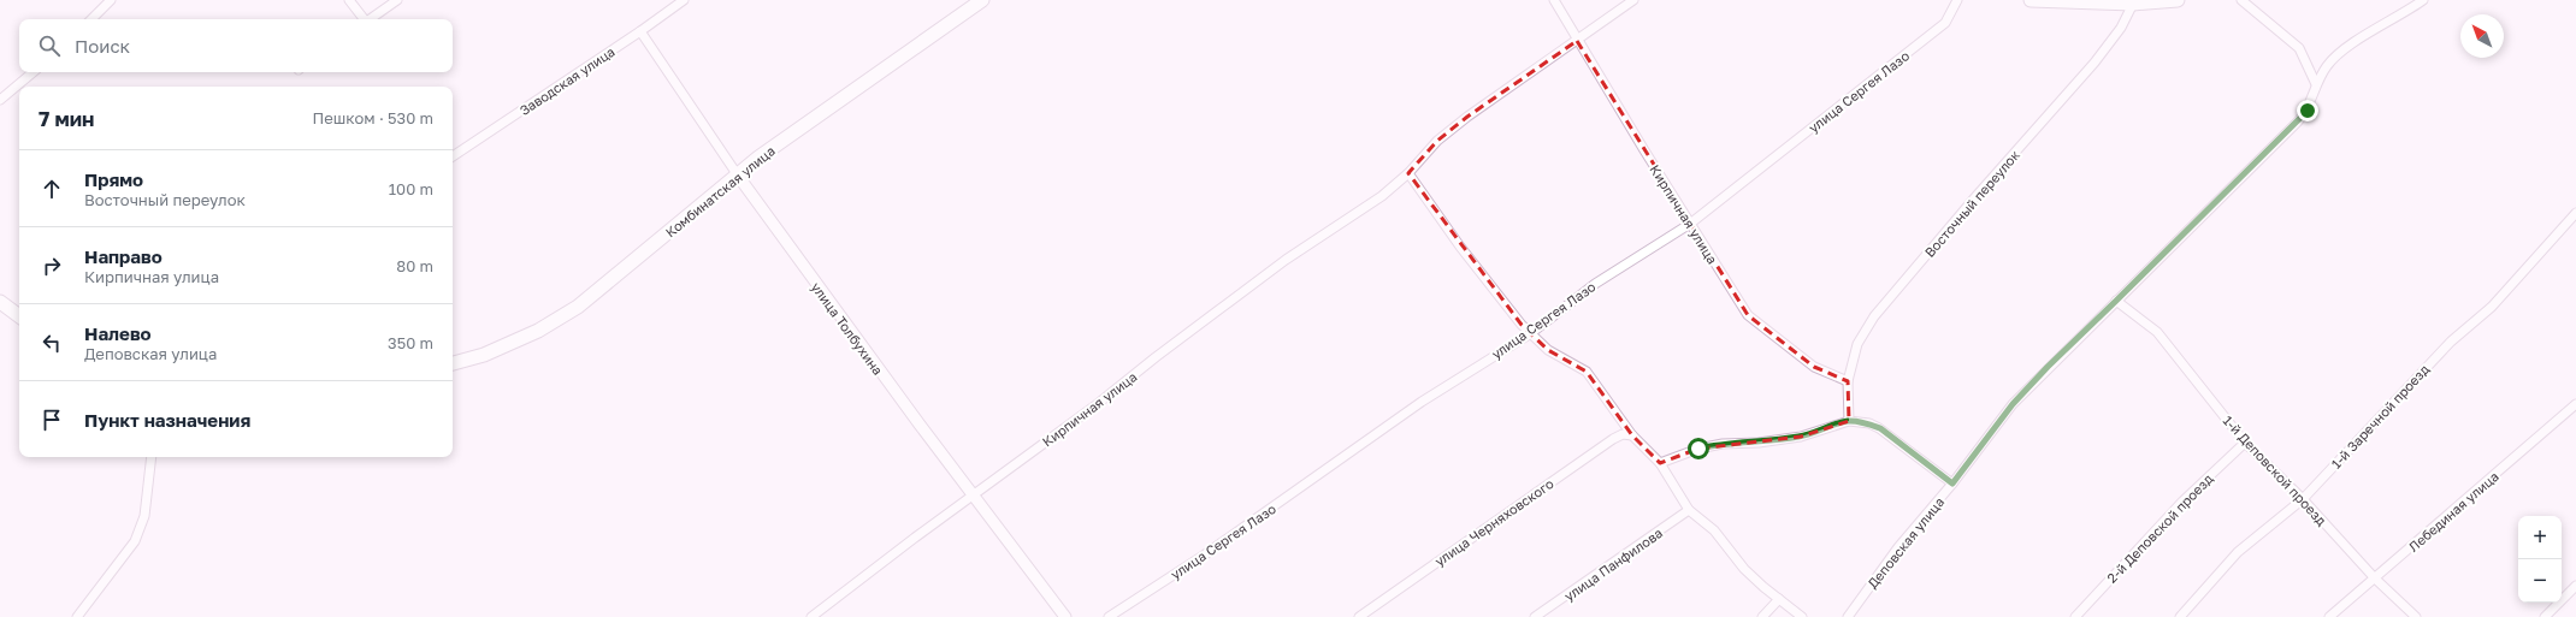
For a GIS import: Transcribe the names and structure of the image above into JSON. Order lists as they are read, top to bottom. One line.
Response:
{"streets":{"main road":["Комбинатская улица"],"street":["Заводская улица","улица Сергея Лазо","Восточный переулок","Кирпичная улица","улица Толбухина","1-й Заречной проезд","1-й Деповской проезд","Лебединая улица","улица Черняховского","2-й Деповской проезд","Деповская улица","улица Панфилова"]},"crossings":[["Заводская улица","улица Толбухина"],["улица Сергея Лазо","Кирпичная улица"],["Комбинатская улица","улица Толбухина"],["Восточный переулок","Кирпичная улица"],["Кирпичная улица","улица Толбухина"],["1-й Заречной проезд","1-й Деповской проезд"],["1-й Деповской проезд","Лебединая улица"],["1-й Деповской проезд","2-й Деповской проезд"],["1-й Деповской проезд","Деповская улица"]],"north":"top left","page":{"search":"Поиск","heading":["7 мин","Пешком · 530 m"],"list":[["Прямо","Восточный переулок","100 m"],["Направо","Кирпичная улица","80 m"],["Налево","Деповская улица","350 m"],"Пункт назначения"],"map_buttons":["+","−"]}}
